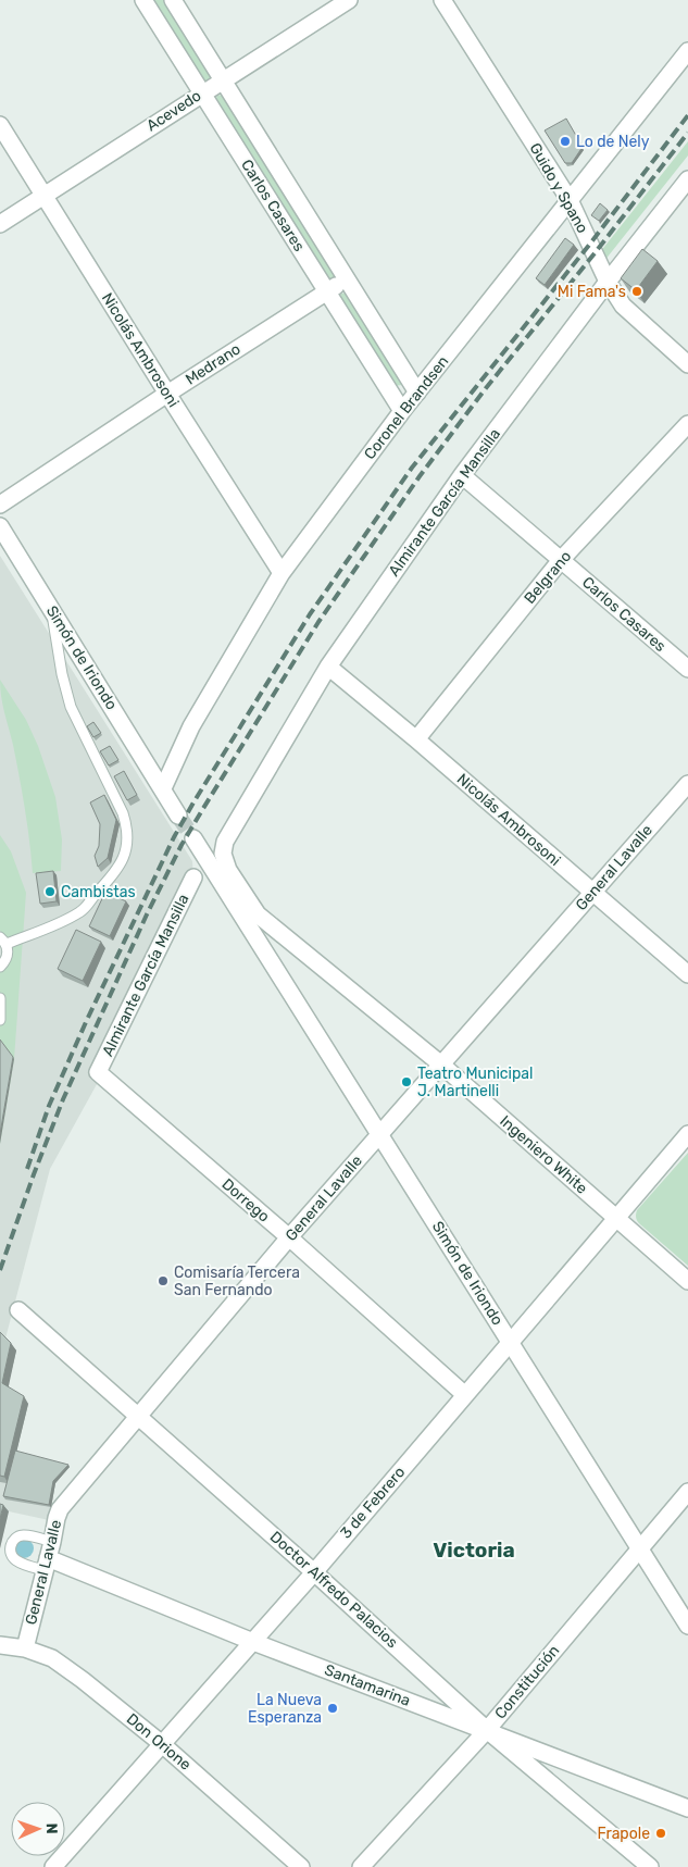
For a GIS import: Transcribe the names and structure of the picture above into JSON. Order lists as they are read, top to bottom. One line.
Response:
{"streets":{"street":["Acevedo","Guido y Spano","Carlos Casares","Nicolás Ambrosoni","Medrano","Coronel Brandsen","Almirante García Mansilla","Belgrano","Simón de Iriondo","General Lavalle","Ingeniero White","Dorrego","3 de Febrero","Doctor Alfredo Palacios","Constitución","Santamarina","Don Orione"]},"crossings":[["Acevedo","Carlos Casares"],["Acevedo","Nicolás Ambrosoni"],["Guido y Spano","Coronel Brandsen"],["Guido y Spano","Almirante García Mansilla"],["Carlos Casares","Medrano"],["Carlos Casares","Coronel Brandsen"],["Carlos Casares","Almirante García Mansilla"],["Carlos Casares","Belgrano"],["Nicolás Ambrosoni","Medrano"],["Nicolás Ambrosoni","Coronel Brandsen"],["Nicolás Ambrosoni","Almirante García Mansilla"],["Nicolás Ambrosoni","Belgrano"],["Nicolás Ambrosoni","General Lavalle"],["Coronel Brandsen","Simón de Iriondo"],["Almirante García Mansilla","Simón de Iriondo"],["Almirante García Mansilla","Dorrego"],["Simón de Iriondo","General Lavalle"],["Simón de Iriondo","Ingeniero White"],["Simón de Iriondo","3 de Febrero"],["Simón de Iriondo","Constitución"],["General Lavalle","Ingeniero White"],["General Lavalle","Dorrego"],["General Lavalle","Doctor Alfredo Palacios"],["General Lavalle","Santamarina"],["General Lavalle","Don Orione"],["Ingeniero White","3 de Febrero"],["Dorrego","3 de Febrero"],["3 de Febrero","Doctor Alfredo Palacios"],["3 de Febrero","Santamarina"],["3 de Febrero","Don Orione"],["Doctor Alfredo Palacios","Constitución"],["Doctor Alfredo Palacios","Santamarina"],["Constitución","Santamarina"]],"districts":["Victoria"],"places":["Lo de Nely","Mi Fama's","Cambistas","Teatro Municipal J. Martinelli","Comisaría Tercera San Fernando","La Nueva Esperanza","Frapole"],"north":"right"}
